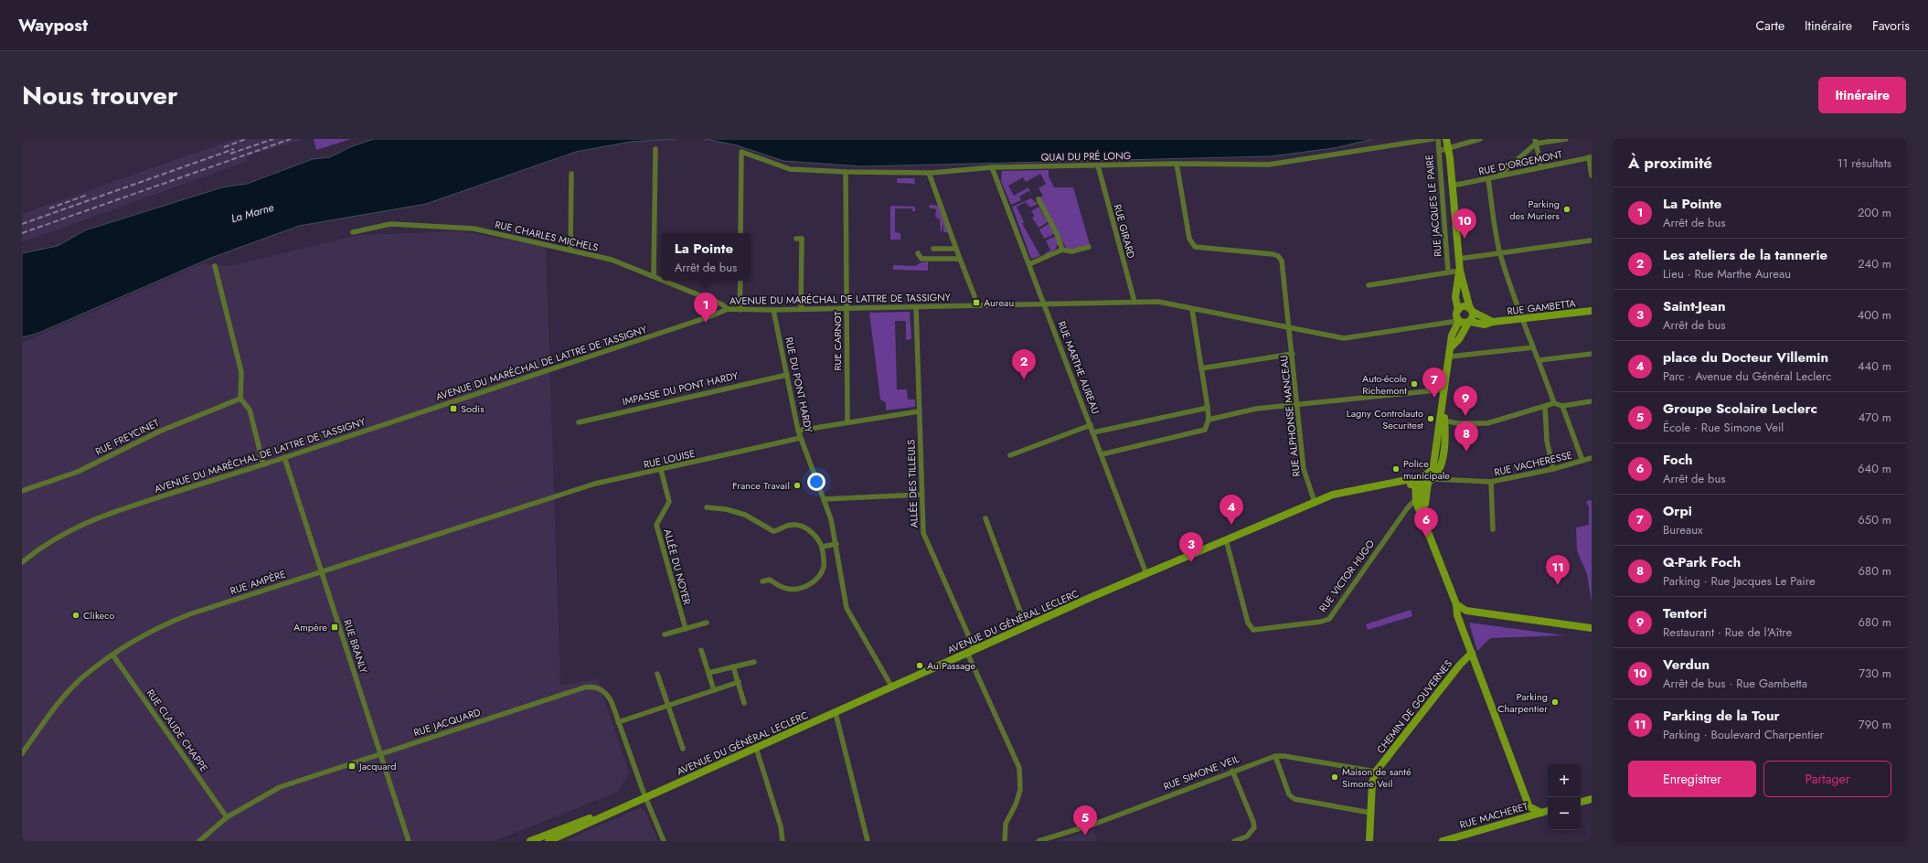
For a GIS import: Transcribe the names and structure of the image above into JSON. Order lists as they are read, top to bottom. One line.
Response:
{"streets":{"main road":["RUE GAMBETTA","AVENUE DU GÉNÉRAL LECLERC","CHEMIN DE GOUVERNES","RUE MACHERET"],"street":["QUAI DU PRÉ LONG","RUE D'ORGEMONT","RUE JACQUES LE PAIRE","RUE GIRARD","RUE CHARLES MICHELS","AVENUE DU MARÉCHAL DE LATTRE DE TASSIGNY","RUE CARNOT","RUE MARTHE AUREAU","RUE DU PONT HARDY","IMPASSE DU PONT HARDY","RUE ALPHONSE MANCEAU","RUE FREYCINET","RUE LOUISE","RUE VACHERESSE","ALLÉE DES TILLEULS","ALLÉE DU NOYER","RUE VICTOR HUGO","RUE AMPÈRE","RUE BRANLY","RUE JACQUARD","RUE CLAUDE CHAPPE","RUE SIMONE VEIL"]},"crossings":[["QUAI DU PRÉ LONG","RUE GIRARD"],["QUAI DU PRÉ LONG","RUE CARNOT"],["QUAI DU PRÉ LONG","RUE MARTHE AUREAU"],["QUAI DU PRÉ LONG","RUE ALPHONSE MANCEAU"],["RUE GIRARD","AVENUE DU MARÉCHAL DE LATTRE DE TASSIGNY"],["RUE CHARLES MICHELS","AVENUE DU MARÉCHAL DE LATTRE DE TASSIGNY"],["AVENUE DU MARÉCHAL DE LATTRE DE TASSIGNY","RUE GAMBETTA"],["AVENUE DU MARÉCHAL DE LATTRE DE TASSIGNY","RUE CARNOT"],["AVENUE DU MARÉCHAL DE LATTRE DE TASSIGNY","RUE MARTHE AUREAU"],["AVENUE DU MARÉCHAL DE LATTRE DE TASSIGNY","RUE DU PONT HARDY"],["AVENUE DU MARÉCHAL DE LATTRE DE TASSIGNY","RUE ALPHONSE MANCEAU"],["AVENUE DU MARÉCHAL DE LATTRE DE TASSIGNY","ALLÉE DES TILLEULS"],["AVENUE DU MARÉCHAL DE LATTRE DE TASSIGNY","RUE BRANLY"],["RUE MARTHE AUREAU","AVENUE DU GÉNÉRAL LECLERC"],["RUE DU PONT HARDY","IMPASSE DU PONT HARDY"],["RUE DU PONT HARDY","RUE LOUISE"],["RUE DU PONT HARDY","AVENUE DU GÉNÉRAL LECLERC"],["RUE ALPHONSE MANCEAU","AVENUE DU GÉNÉRAL LECLERC"],["RUE LOUISE","ALLÉE DU NOYER"],["RUE LOUISE","RUE AMPÈRE"],["ALLÉE DES TILLEULS","AVENUE DU GÉNÉRAL LECLERC"],["RUE VICTOR HUGO","AVENUE DU GÉNÉRAL LECLERC"],["RUE AMPÈRE","RUE BRANLY"],["RUE AMPÈRE","RUE CLAUDE CHAPPE"],["AVENUE DU GÉNÉRAL LECLERC","RUE JACQUARD"],["RUE BRANLY","RUE JACQUARD"],["CHEMIN DE GOUVERNES","RUE SIMONE VEIL"],["RUE JACQUARD","RUE CLAUDE CHAPPE"]],"water":["La Marne"],"places":{"other":["Parking des Muriers","Auto-école Richemont","Lagny Controlauto Securitest","Police municipale","France Travail","Clikeco","Au Passage","Parking Charpentier","Maison de santé Simone Veil"],"transit":["Aureau","Sodis","Ampère","Jacquard"]},"page":{"header":"Waypost","nav":["Carte","Itinéraire","Favoris"],"title":"Nous trouver","buttons":["Itinéraire",["Enregistrer","Partager"]],"heading":["À proximité","11 résultats"],"list":[{"mark":"1","name":"La Pointe","note":"Arrêt de bus","value":"200 m"},{"mark":"2","name":"Les ateliers de la tannerie","note":"Lieu · Rue Marthe Aureau","value":"240 m"},{"mark":"3","name":"Saint-Jean","note":"Arrêt de bus","value":"400 m"},{"mark":"4","name":"place du Docteur Villemin","note":"Parc · Avenue du Général Leclerc","value":"440 m"},{"mark":"5","name":"Groupe Scolaire Leclerc","note":"École · Rue Simone Veil","value":"470 m"},{"mark":"6","name":"Foch","note":"Arrêt de bus","value":"640 m"},{"mark":"7","name":"Orpi","note":"Bureaux","value":"650 m"},{"mark":"8","name":"Q-Park Foch","note":"Parking · Rue Jacques Le Paire","value":"680 m"},{"mark":"9","name":"Tentori","note":"Restaurant · Rue de l'Aître","value":"680 m"},{"mark":"10","name":"Verdun","note":"Arrêt de bus · Rue Gambetta","value":"730 m"},{"mark":"11","name":"Parking de la Tour","note":"Parking · Boulevard Charpentier","value":"790 m"}],"pins":["10","1","2","7","9","8","4","6","3","11","5"],"popup":["La Pointe","Arrêt de bus"],"map_buttons":["+","−"]}}
